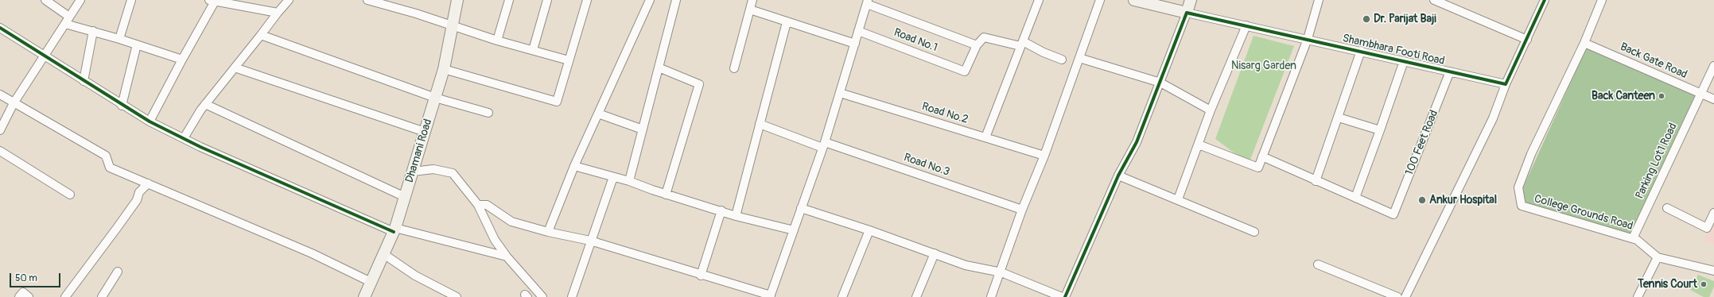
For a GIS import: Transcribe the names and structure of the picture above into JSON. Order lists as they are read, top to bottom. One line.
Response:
{"streets":{"main road":["Dhamani Road"],"street":["Road No.1","Shambhara Footi Road","Back Gate Road","Road No.2","100 Feet Road","Parking Lot1 Road","Road No.3","College Grounds Road"]},"crossings":[["Shambhara Footi Road","100 Feet Road"],["Back Gate Road","Parking Lot1 Road"],["Back Gate Road","College Grounds Road"],["Parking Lot1 Road","College Grounds Road"]],"parks":["Nisarg Garden"],"places":["Dr. Parijat Baji","Back Canteen","Ankur Hospital","Tennis Court"],"scale_bar":"50 m"}
